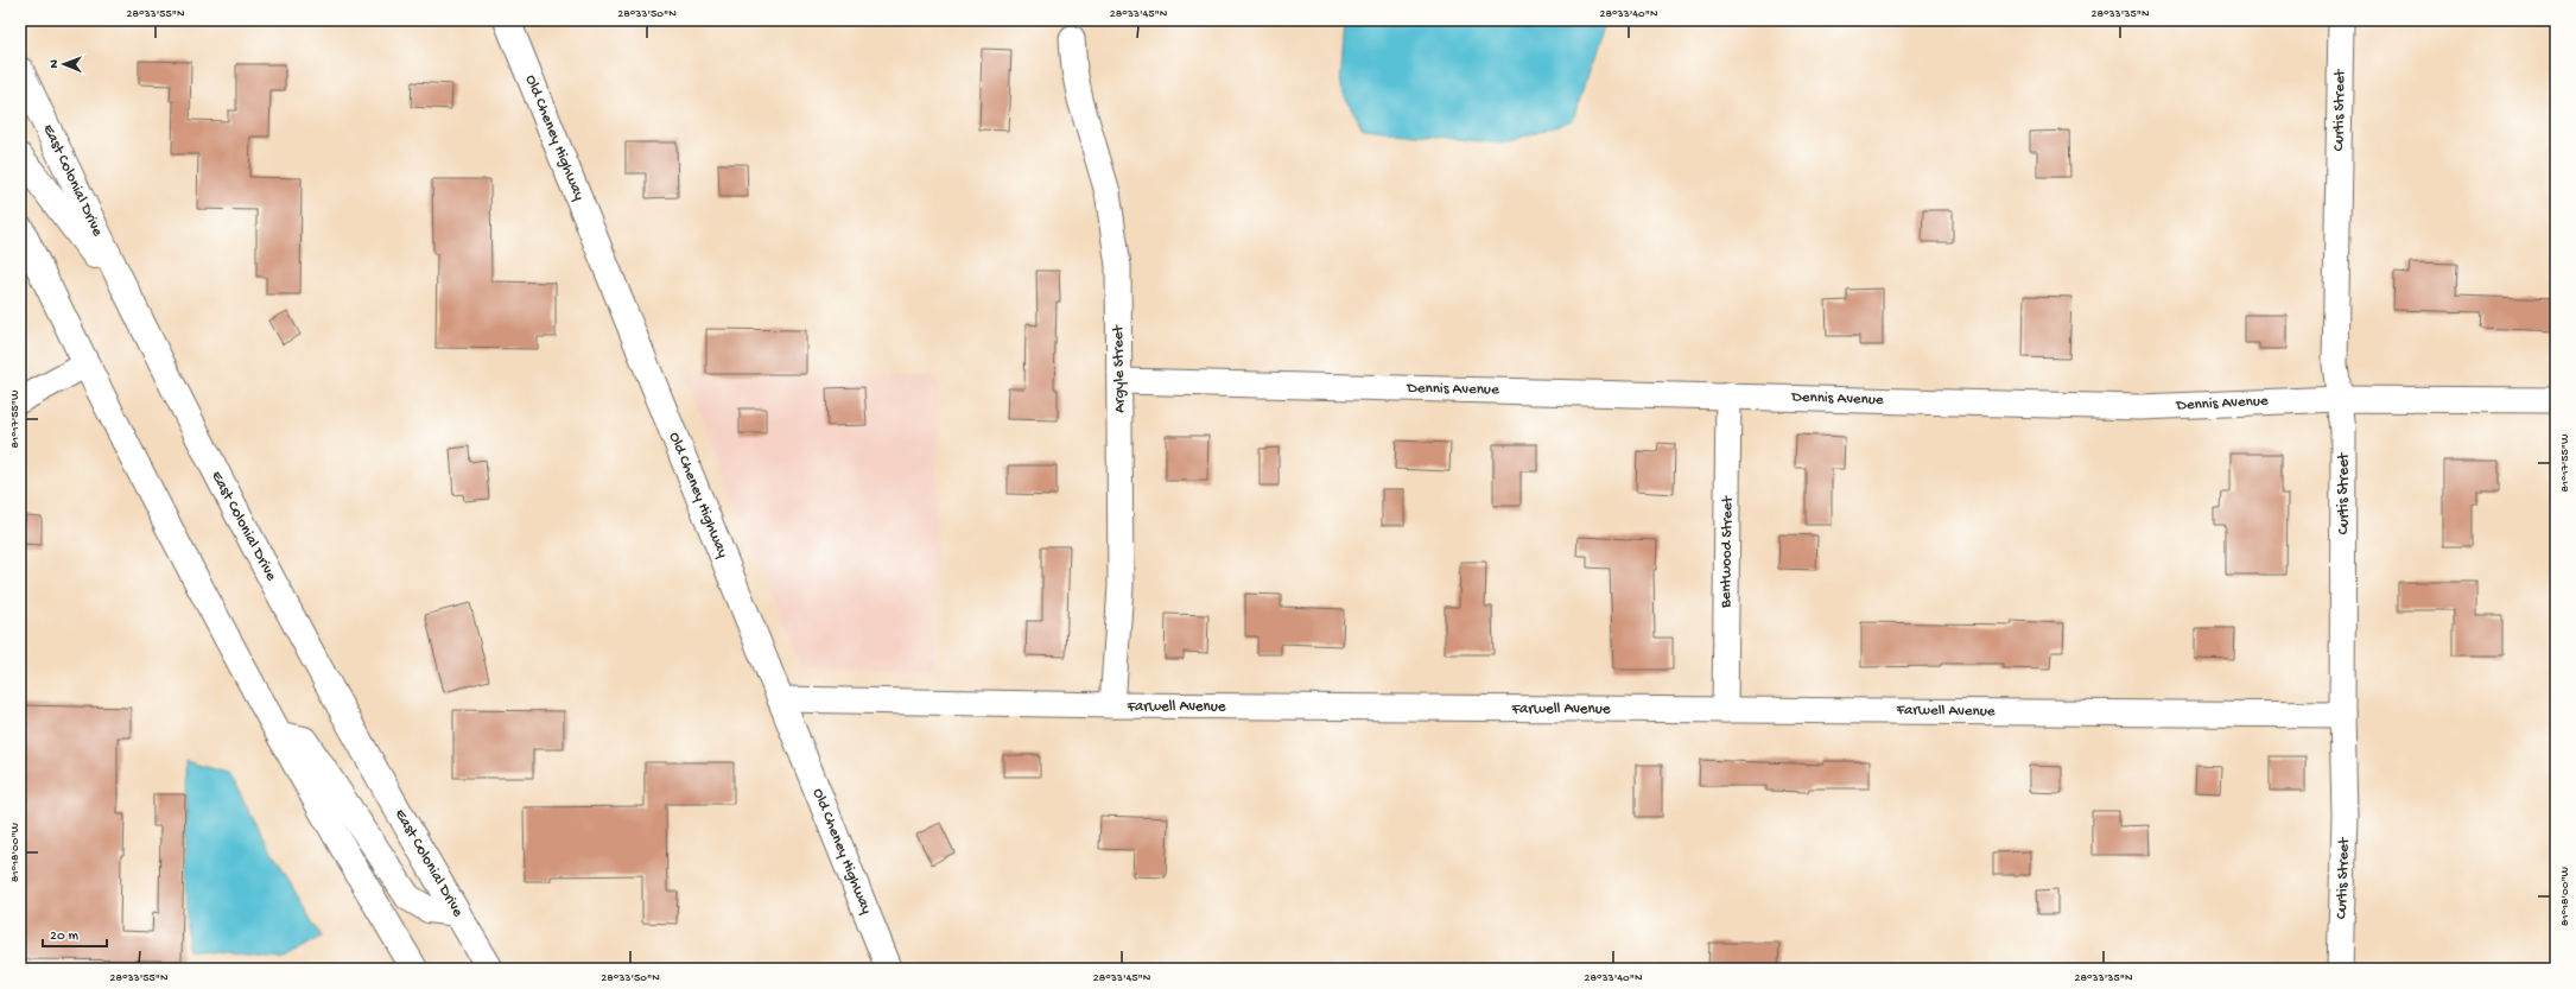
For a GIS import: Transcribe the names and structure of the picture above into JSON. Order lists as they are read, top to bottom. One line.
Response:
{"streets":{"main road":["Old Cheney Highway","East Colonial Drive"],"street":["Curtis Street","Argyle Street","Dennis Avenue","Bentwood Street","Farwell Avenue"]},"crossings":[["Curtis Street","Dennis Avenue"],["Curtis Street","Farwell Avenue"],["Old Cheney Highway","Farwell Avenue"],["Argyle Street","Dennis Avenue"],["Argyle Street","Farwell Avenue"],["Dennis Avenue","Bentwood Street"],["Bentwood Street","Farwell Avenue"]],"scale_bar":"20 m","north":"left","coordinates":["28°33'55\"N","28°33'50\"N","28°33'45\"N","28°33'40\"N","28°33'35\"N","81°17'55\"W","81°18'00\"W"]}
